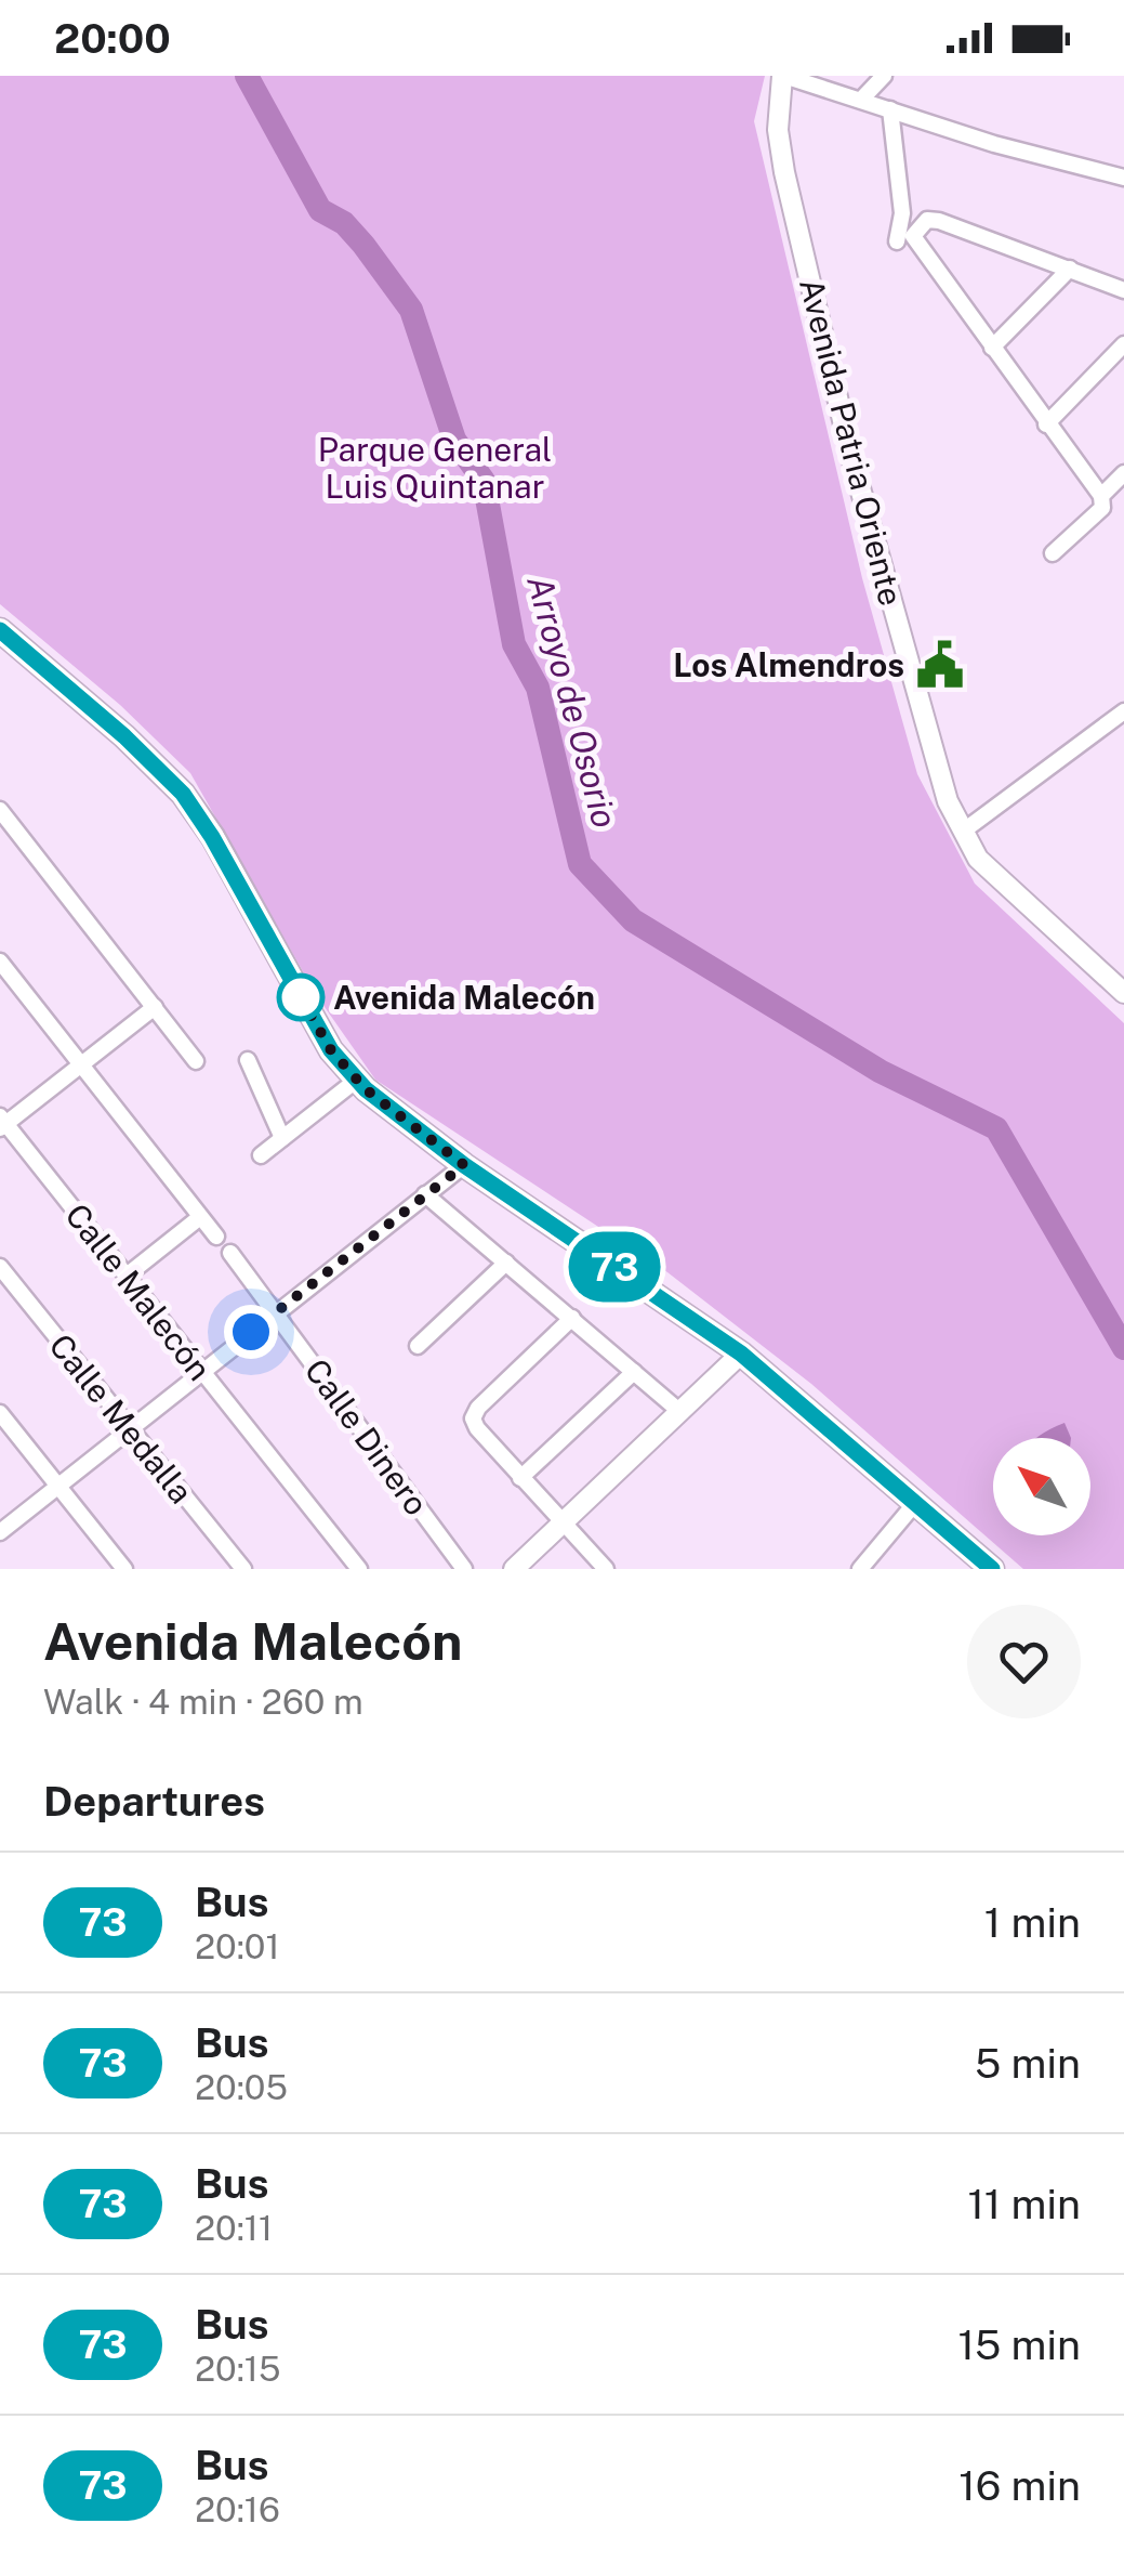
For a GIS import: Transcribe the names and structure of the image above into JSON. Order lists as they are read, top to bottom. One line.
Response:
{"streets":{"street":["Avenida Patria Oriente","Calle Malecón","Calle Medalla","Calle Dinero"]},"water":["Arroyo de Osorio"],"parks":["Parque General Luis Quintanar"],"places":{"public building":["Los Almendros"],"other":["Avenida Malecón"]},"lines":["bus line 73"],"north":"top left","page":{"status":"20:00","on_map":"73","heading":[["Avenida Malecón","Walk · 4 min · 260 m"],"Departures"],"list":[{"mark":"73","name":"Bus","note":"20:01","value":"1 min"},{"mark":"73","name":"Bus","note":"20:05","value":"5 min"},{"mark":"73","name":"Bus","note":"20:11","value":"11 min"},{"mark":"73","name":"Bus","note":"20:15","value":"15 min"},{"mark":"73","name":"Bus","note":"20:16","value":"16 min"}]}}
